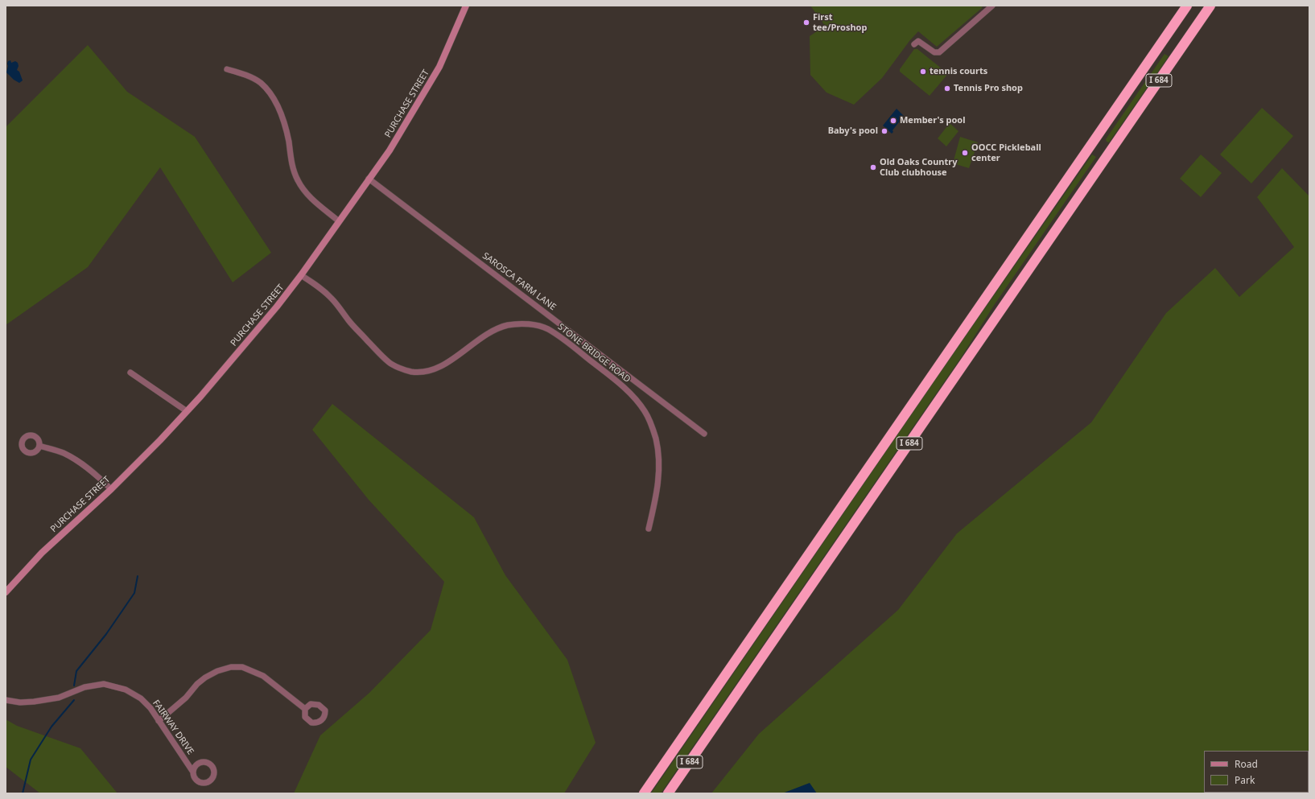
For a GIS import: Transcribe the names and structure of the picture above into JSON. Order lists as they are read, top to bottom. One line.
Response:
{"streets":{"highway":["I 684"],"main road":["PURCHASE STREET"],"street":["SAROSCA FARM LANE","STONE BRIDGE ROAD","FAIRWAY DRIVE"]},"crossings":[["PURCHASE STREET","SAROSCA FARM LANE"],["PURCHASE STREET","STONE BRIDGE ROAD"]],"places":["First tee/Proshop","tennis courts","Tennis Pro shop","Member's pool","Baby's pool","OOCC Pickleball center","Old Oaks Country Club clubhouse"],"legend":["Road","Park"]}
